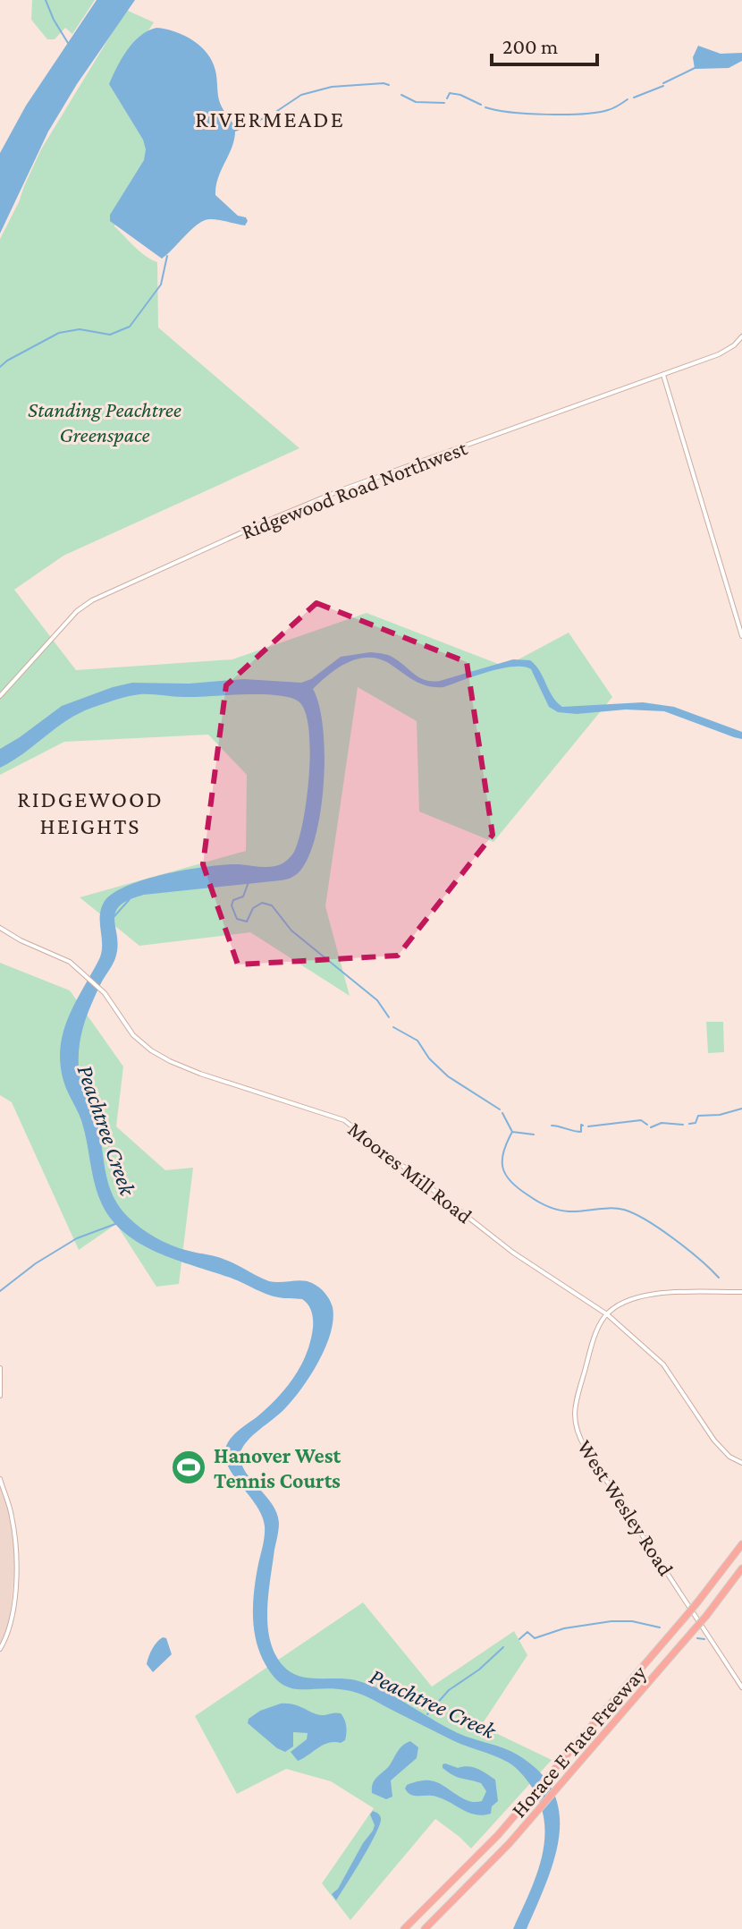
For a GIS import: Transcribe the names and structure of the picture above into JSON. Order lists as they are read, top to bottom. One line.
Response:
{"streets":{"highway":["Horace E Tate Freeway"],"street":["Ridgewood Road Northwest","Moores Mill Road","West Wesley Road"]},"crossings":[["Moores Mill Road","West Wesley Road"]],"districts":["RIVERMEADE","RIDGEWOOD HEIGHTS"],"water":["Peachtree Creek"],"parks":["Standing Peachtree Greenspace"],"places":{"sports":["Hanover West Tennis Courts"]},"scale_bar":"200 m"}
